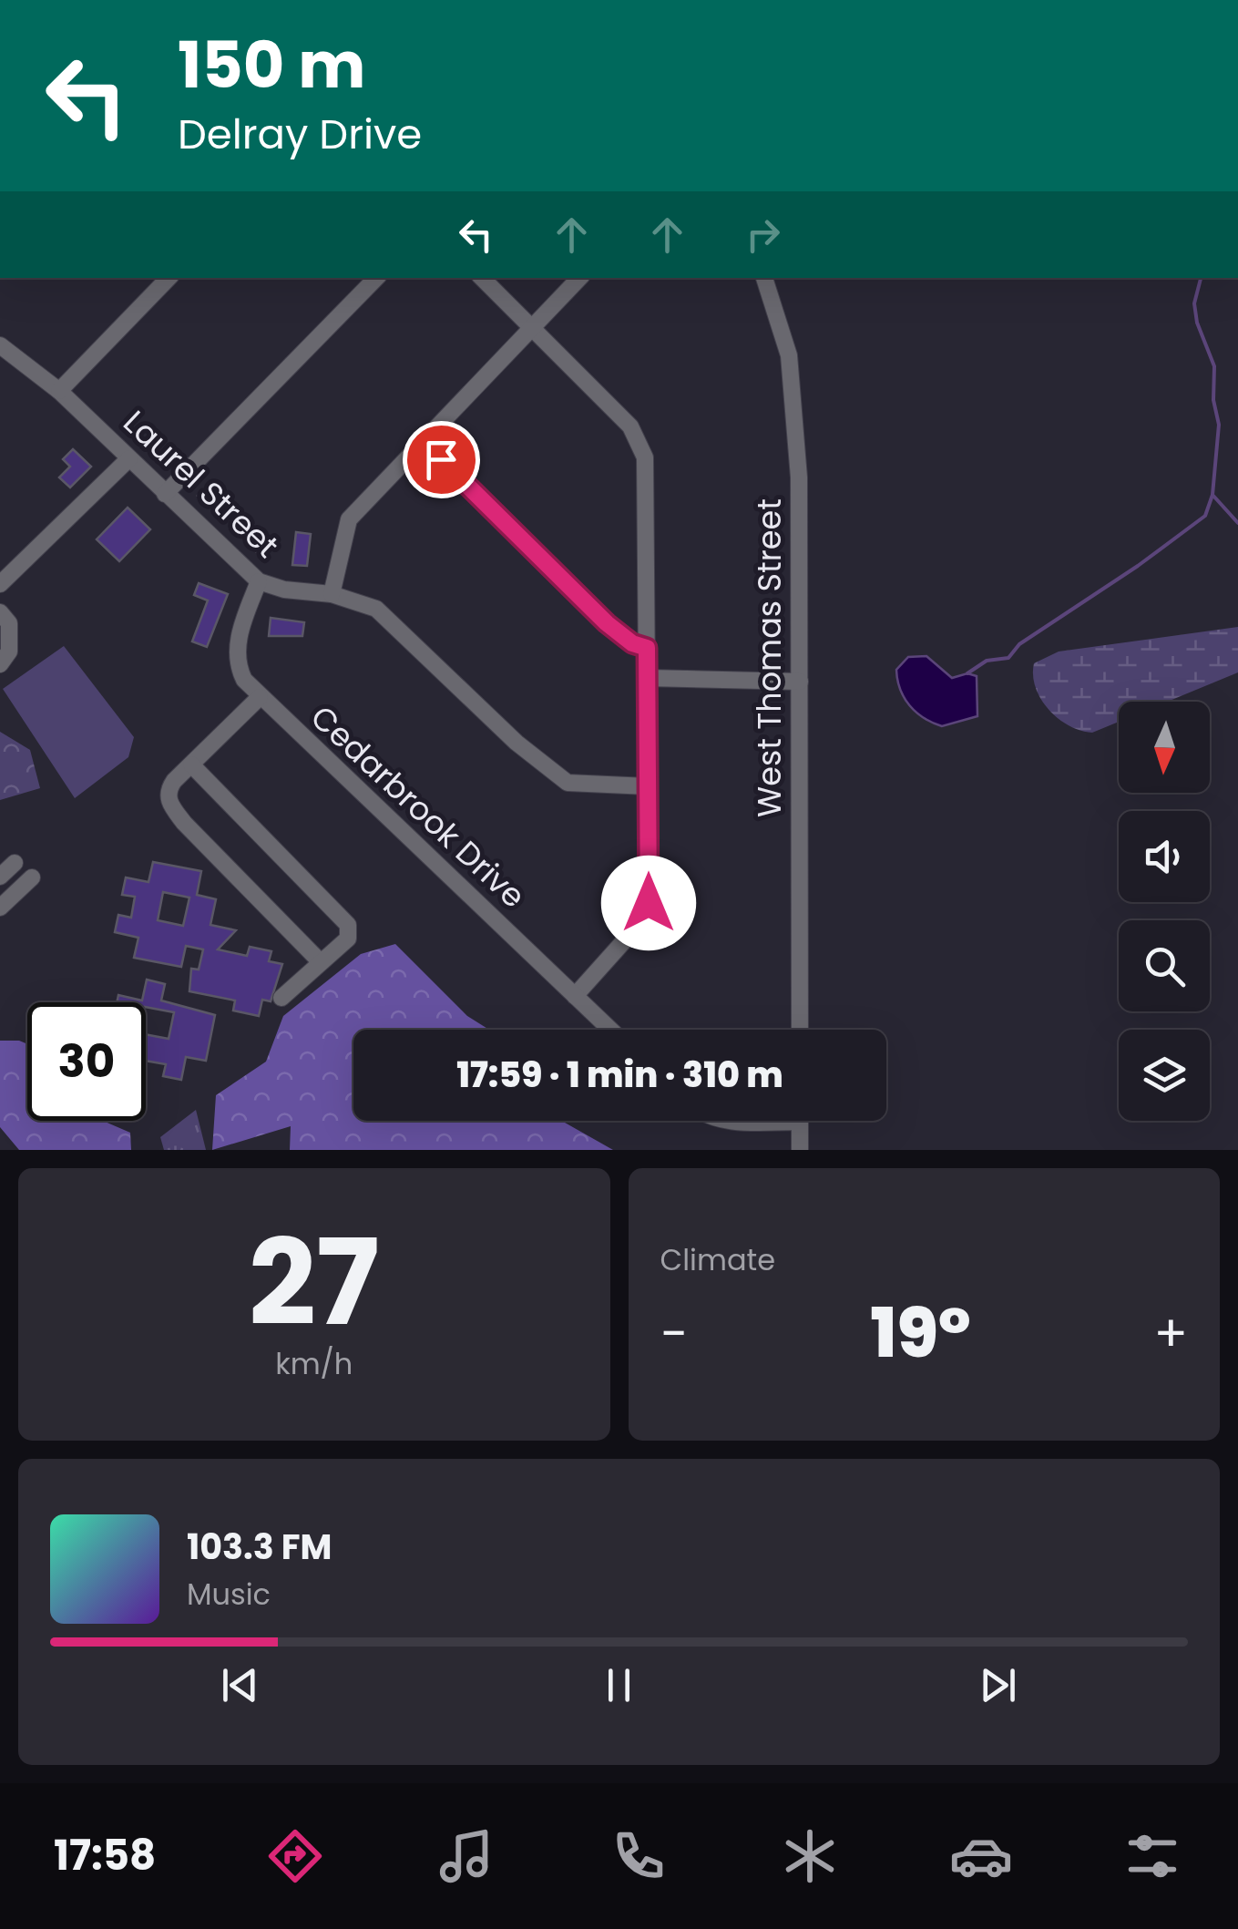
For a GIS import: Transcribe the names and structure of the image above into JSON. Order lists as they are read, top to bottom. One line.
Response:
{"streets":{"street":["Laurel Street","West Thomas Street","Cedarbrook Drive"]},"crossings":[["Laurel Street","Cedarbrook Drive"]],"north":"bottom","page":{"turn":["150 m","Delray Drive"],"limit":"30","trip":"17:59 · 1 min · 310 m","tile":[["27","km/h"],"Climate"],"heat":["−","19°","+"],"song":["103.3 FM","Music"],"tabs":"17:58"}}
